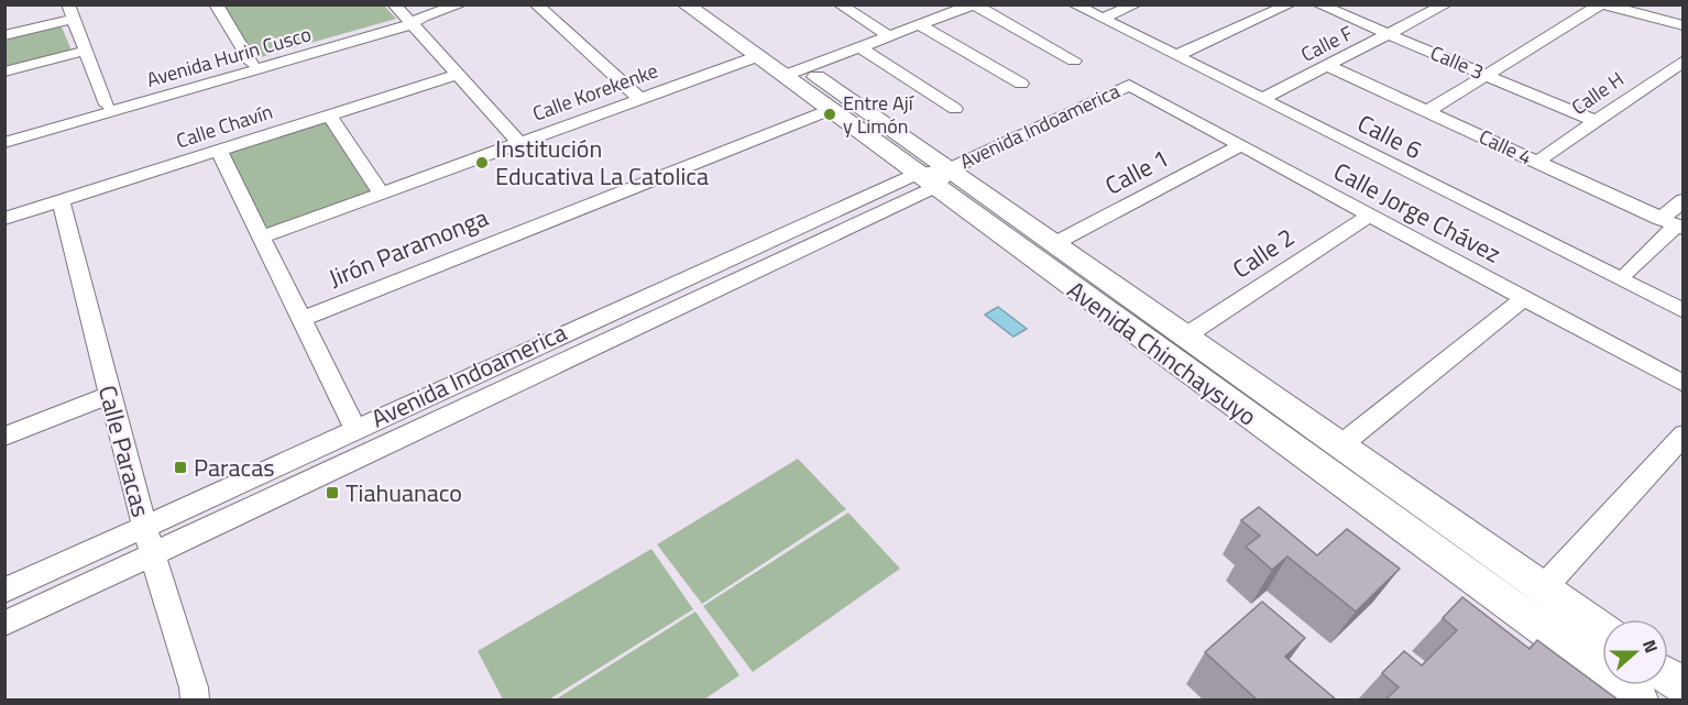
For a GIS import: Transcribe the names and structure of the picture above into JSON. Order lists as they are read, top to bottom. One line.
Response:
{"streets":{"main road":["Avenida Chinchaysuyo"],"street":["Calle F","Avenida Hurin Cusco","Calle 3","Calle Korekenke","Calle H","Calle Chavín","Avenida Indoamerica","Calle 6","Calle 4","Calle 1","Calle Jorge Chávez","Jirón Paramonga","Calle 2","Calle Paracas"]},"crossings":[["Calle F","Calle 3"],["Calle F","Calle 6"],["Calle F","Calle 4"],["Calle 3","Calle H"],["Calle Korekenke","Avenida Chinchaysuyo"],["Calle H","Calle 4"],["Calle Chavín","Calle Paracas"],["Avenida Indoamerica","Calle Jorge Chávez"],["Avenida Indoamerica","Avenida Chinchaysuyo"],["Avenida Indoamerica","Calle Paracas"],["Calle 1","Calle Jorge Chávez"],["Calle 1","Avenida Chinchaysuyo"],["Calle Jorge Chávez","Calle 2"],["Jirón Paramonga","Avenida Chinchaysuyo"],["Calle 2","Avenida Chinchaysuyo"]],"places":{"other":["Entre Ají y Limón","Institución Educativa La Catolica"],"transit":["Paracas","Tiahuanaco"]},"north":"right"}
